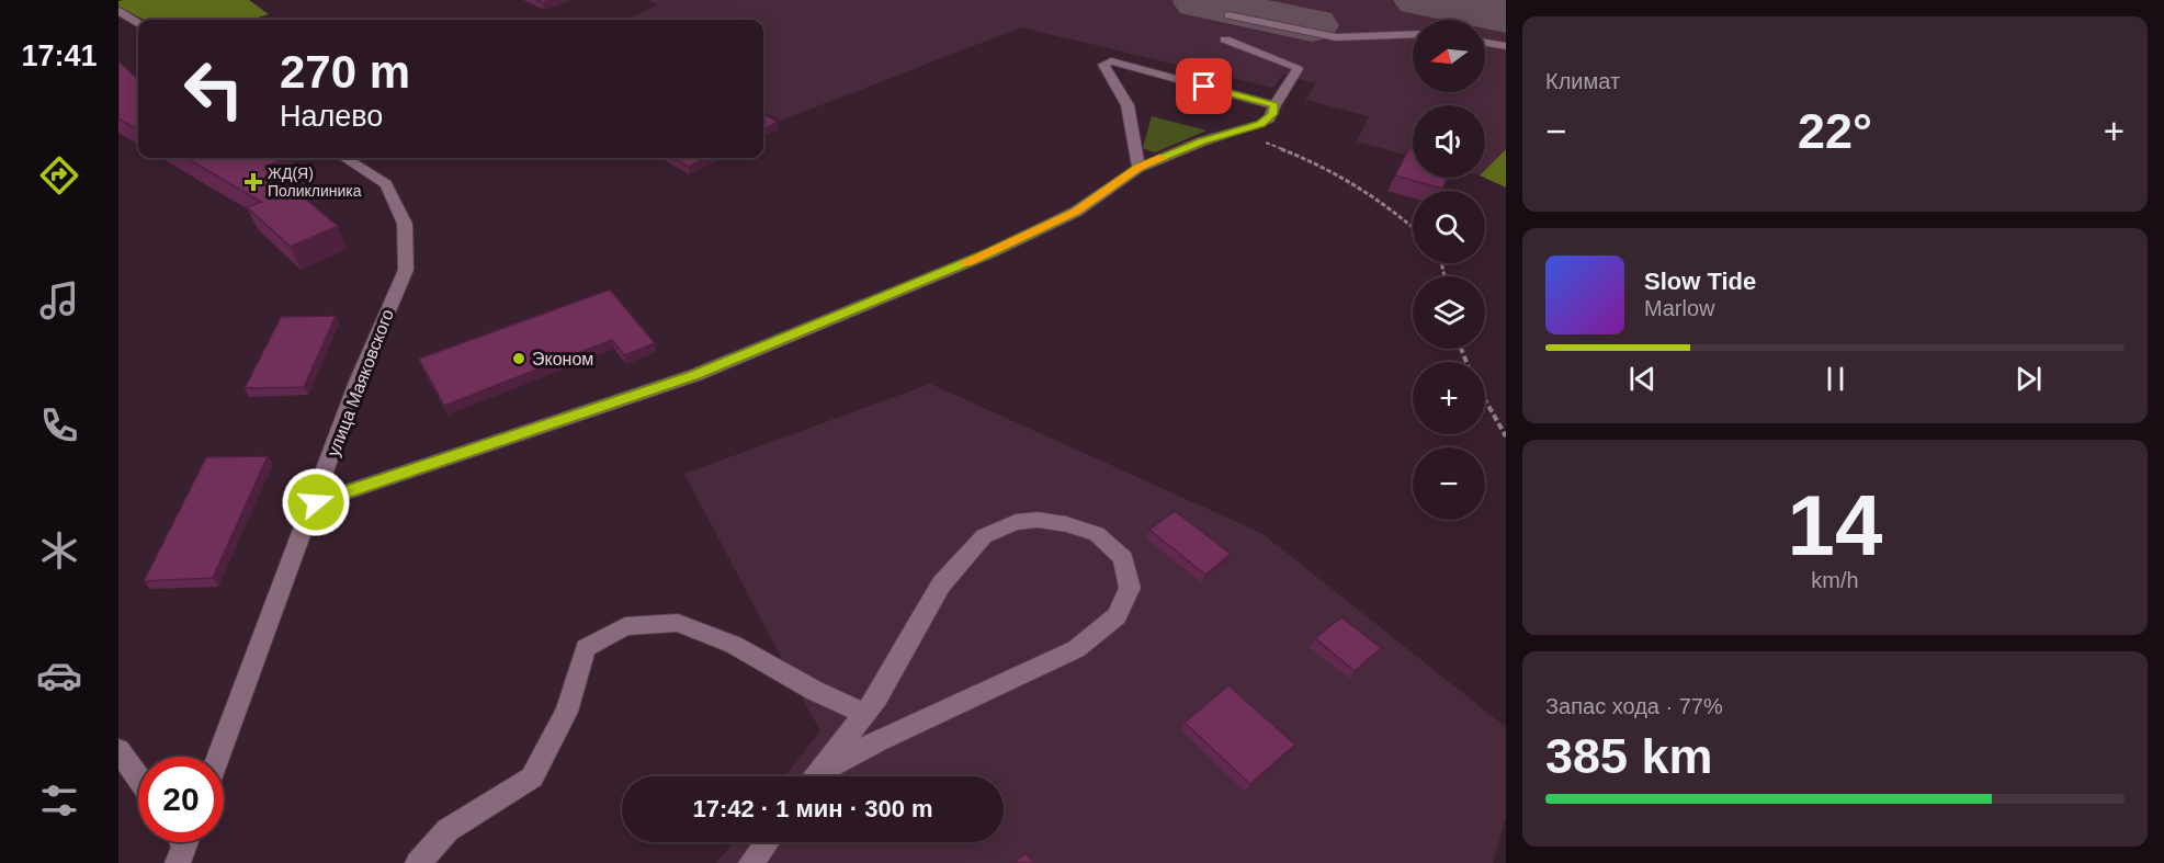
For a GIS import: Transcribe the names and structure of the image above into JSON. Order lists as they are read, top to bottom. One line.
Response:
{"streets":{"street":["улица Маяковского"]},"places":{"health":["ЖД(Я) Поликлиника"],"other":["Эконом"]},"north":"left","page":{"tabs":"17:41","tile":["Климат",["14","km/h"],["Запас хода · 77%","385 km"]],"map_buttons":["+","−"],"turn":["270 m","Налево"],"heat":["−","22°","+"],"song":["Slow Tide","Marlow"],"limit":"20","trip":"17:42 · 1 мин · 300 m"}}
